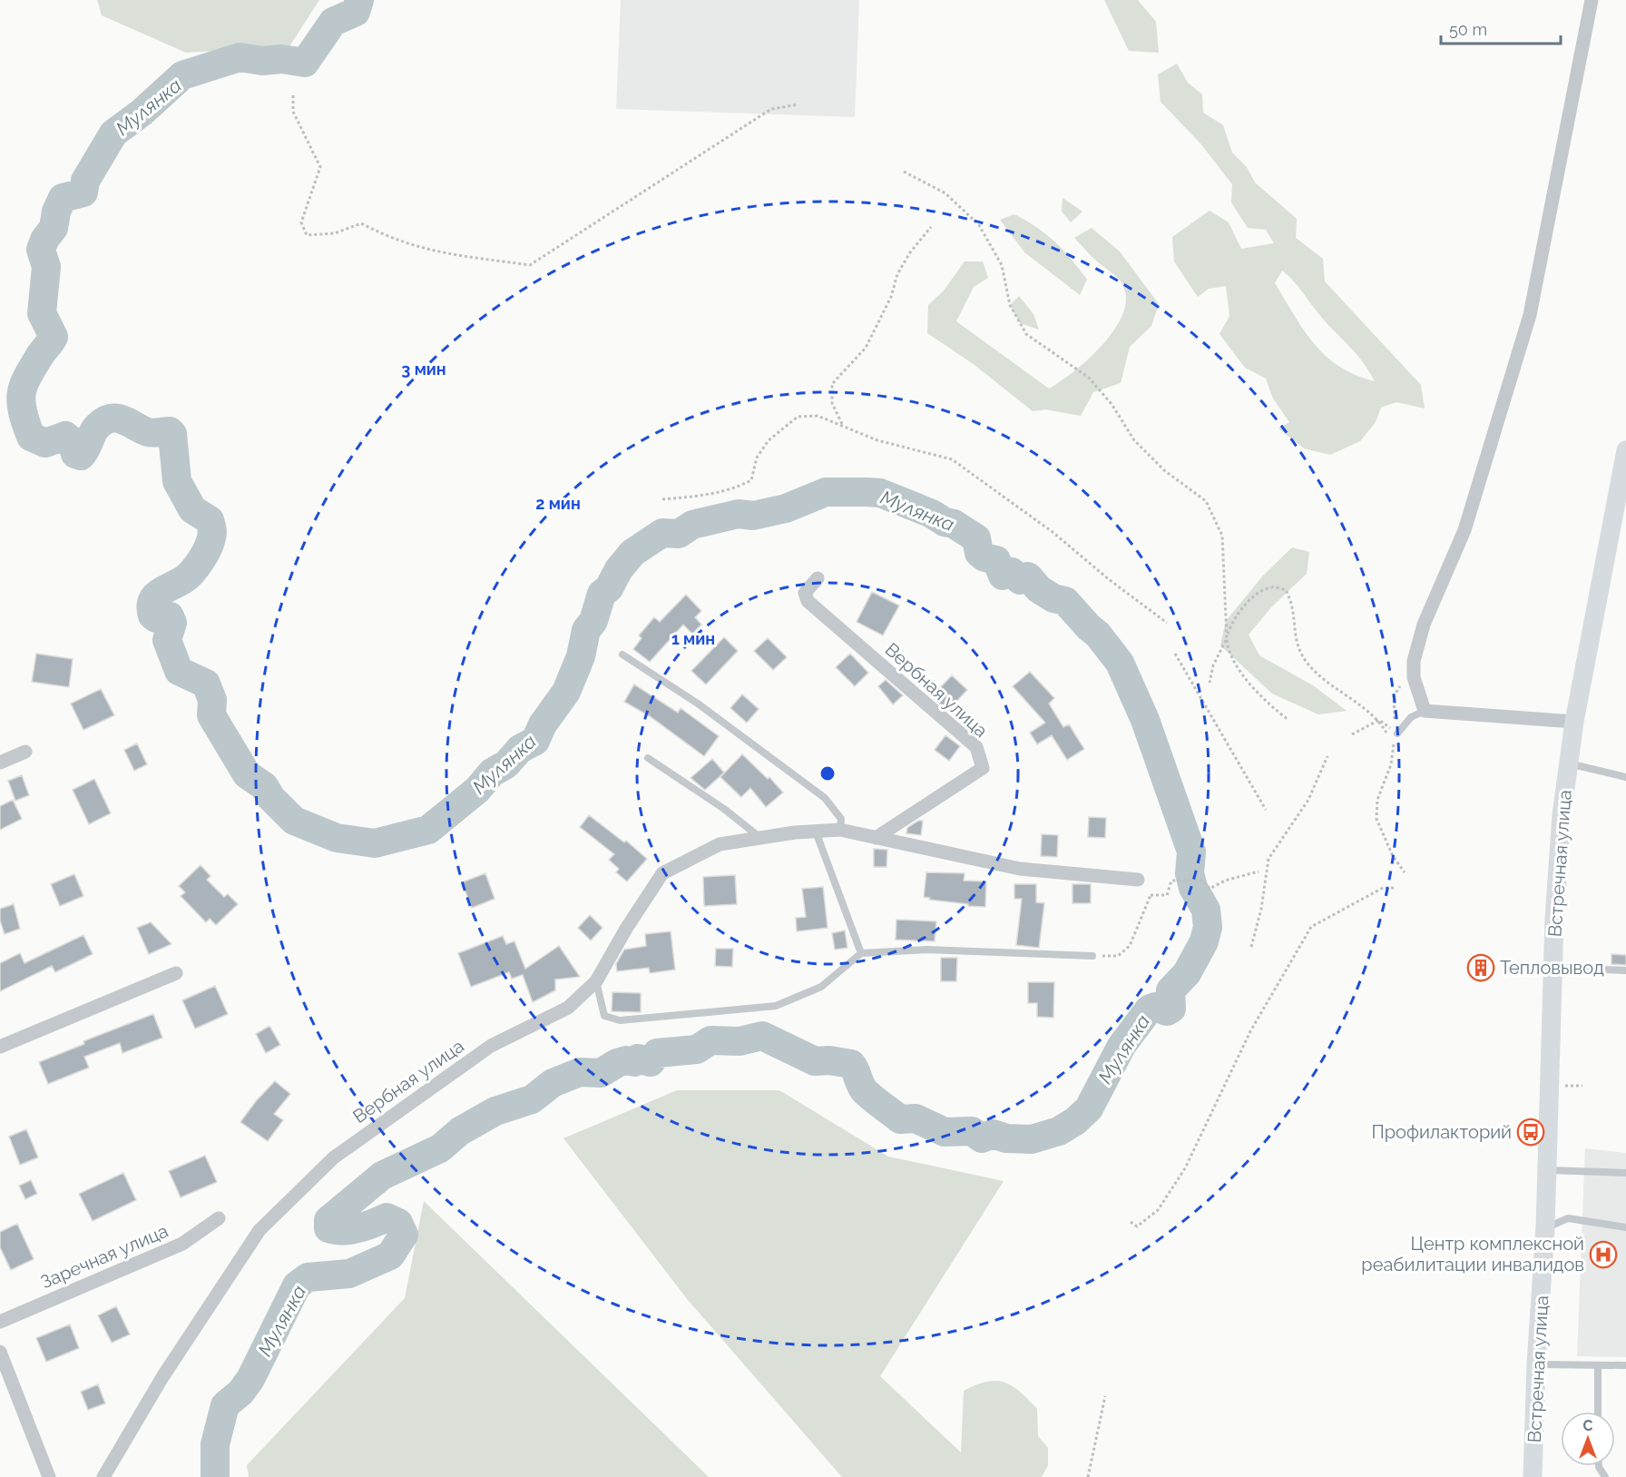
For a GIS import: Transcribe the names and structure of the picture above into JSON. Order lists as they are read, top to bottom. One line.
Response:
{"streets":{"main road":["Встречная улица"],"street":["Вербная улица","Заречная улица"]},"water":["Мулянка"],"places":{"building":["Тепловывод"],"bus stop":["Профилакторий"],"hospital":["Центр комплексной реабилитации инвалидов"]},"scale_bar":"50 m","north":"top","rings":["3 мин","2 мин","1 мин"]}
